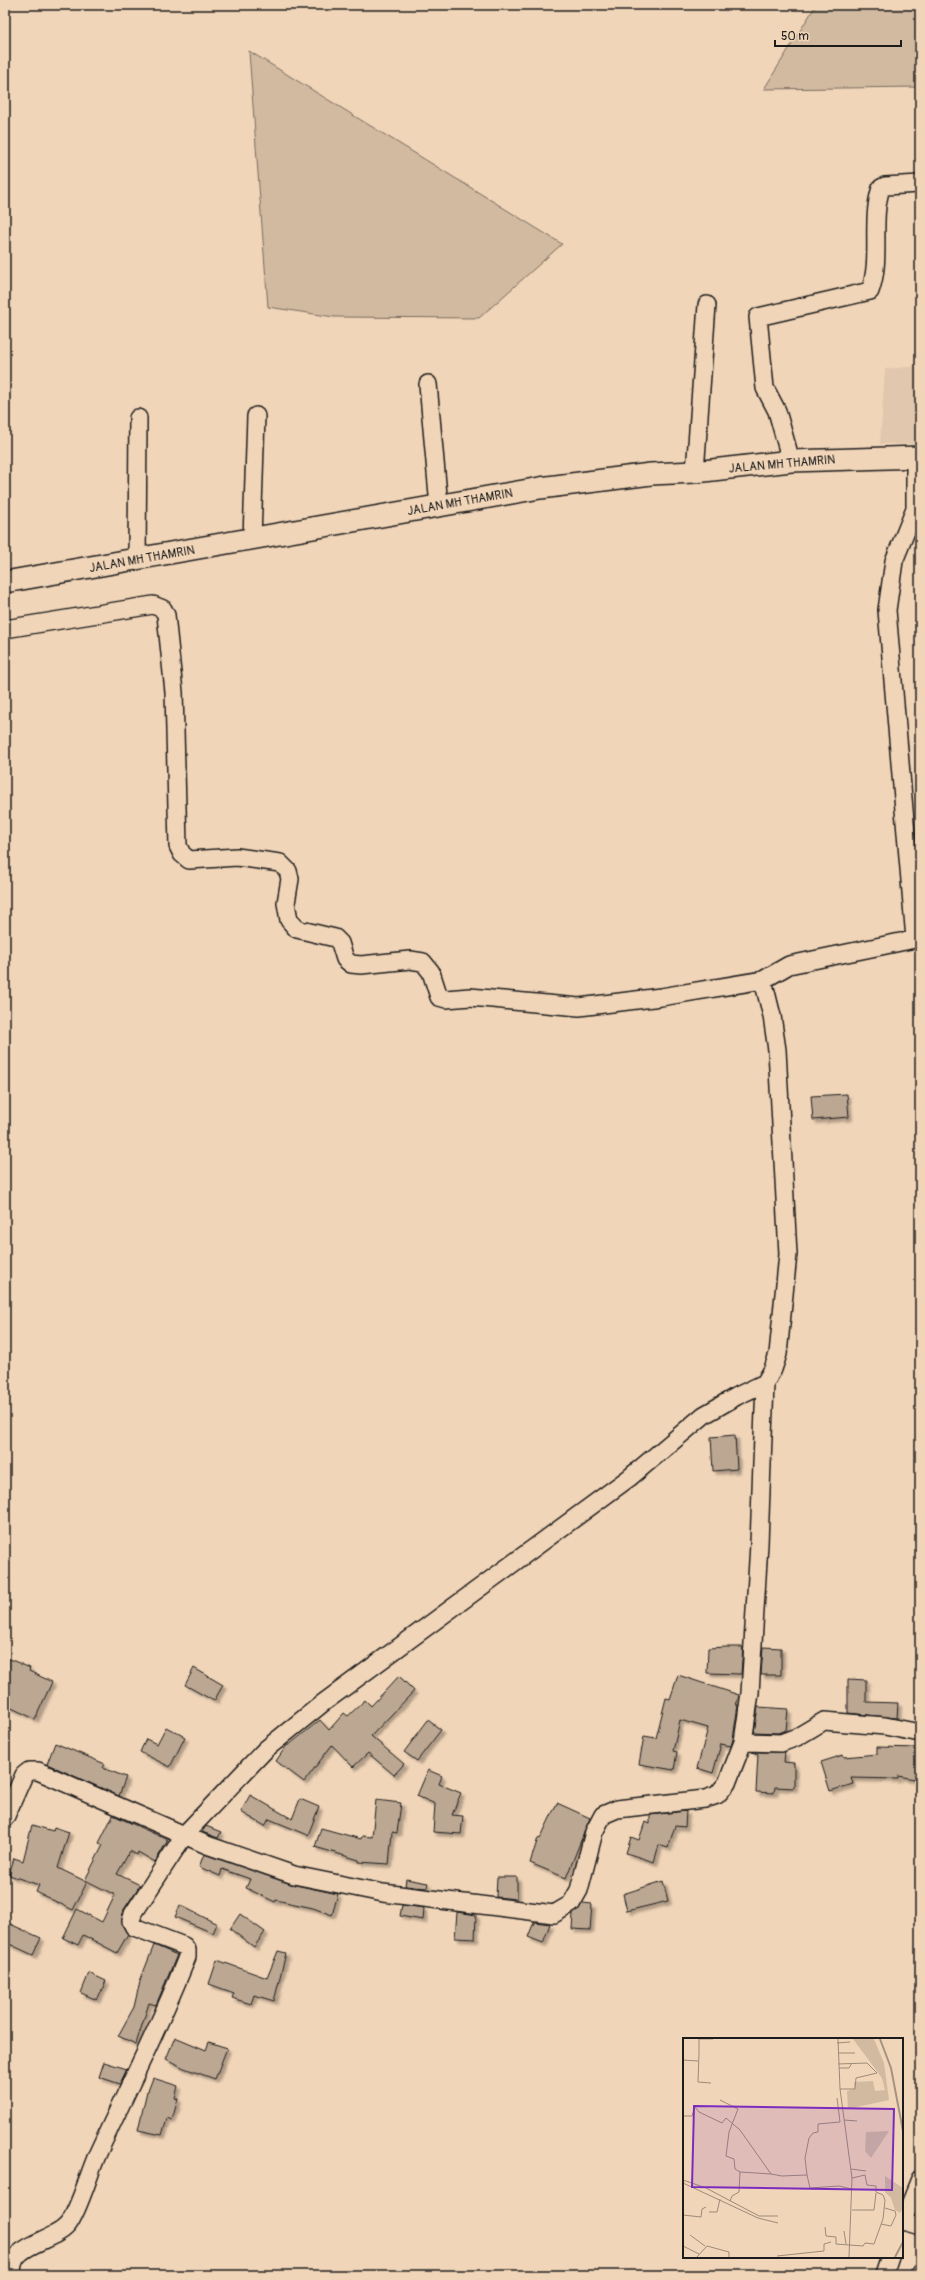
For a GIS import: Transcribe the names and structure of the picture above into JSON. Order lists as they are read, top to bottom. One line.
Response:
{"streets":{"street":["JALAN MH THAMRIN"]},"scale_bar":"50 m"}
